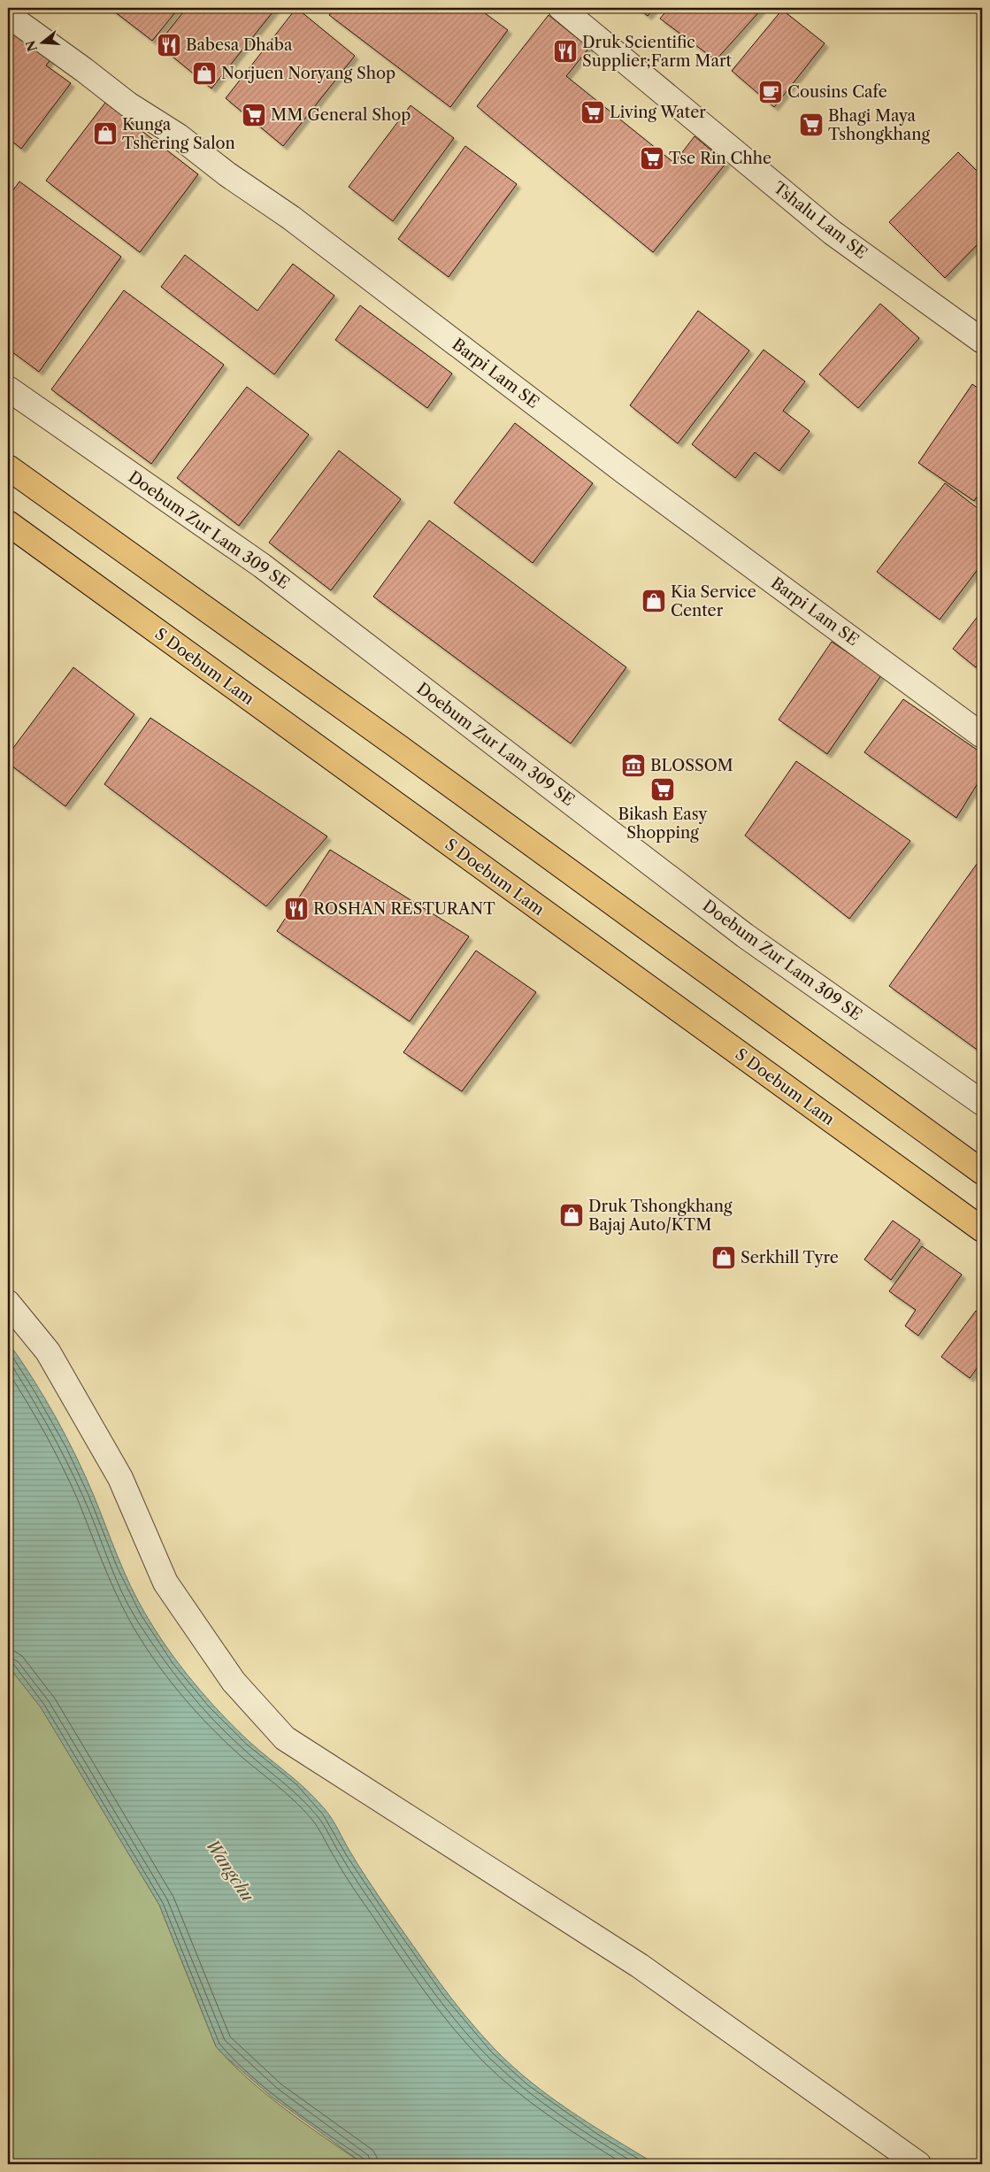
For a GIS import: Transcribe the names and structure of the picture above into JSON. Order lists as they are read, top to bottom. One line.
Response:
{"streets":{"highway":["S Doebum Lam"],"street":["Tshalu Lam SE","Barpi Lam SE","Doebum Zur Lam 309 SE"]},"water":["Wangchu"],"places":{"restaurant":["Babesa Dhaba","Druk Scientific Supplier;Farm Mart","ROSHAN RESTURANT"],"shop":["Norjuen Noryang Shop","Kunga Tshering Salon","Kia Service Center","Druk Tshongkhang Bajaj Auto/KTM","Serkhill Tyre"],"cafe":["Cousins Cafe"],"supermarket":["Living Water","MM General Shop","Bhagi Maya Tshongkhang","Tse Rin Chhe","Bikash Easy Shopping"],"museum":["BLOSSOM"]},"north":"left"}
